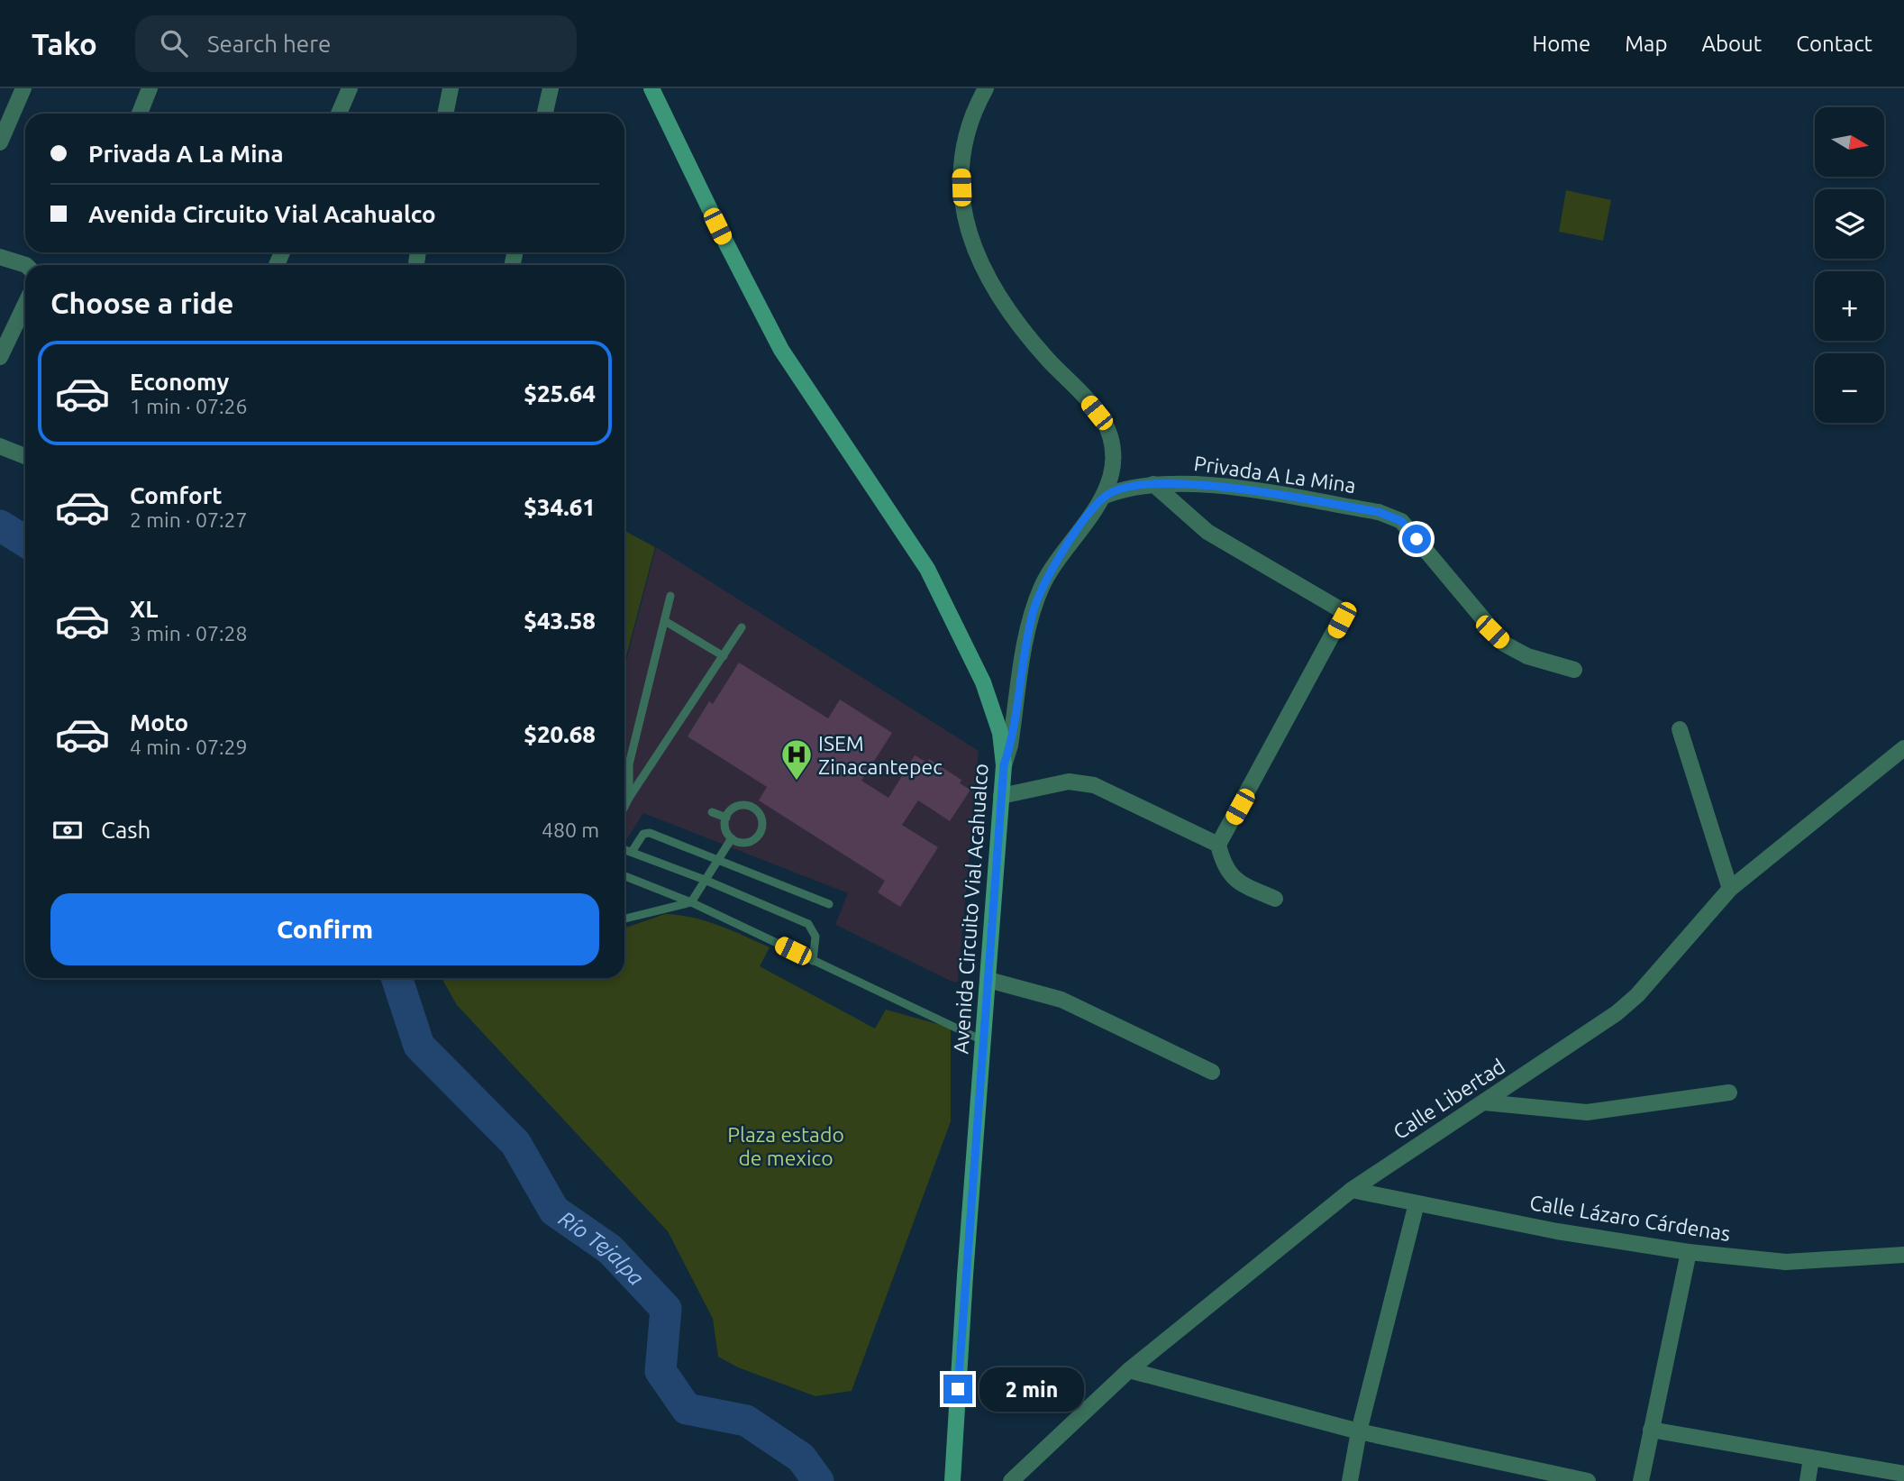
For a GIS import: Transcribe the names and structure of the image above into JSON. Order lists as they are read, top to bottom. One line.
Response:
{"streets":{"street":["Privada A La Mina","Avenida Circuito Vial Acahualco","Calle Libertad","Calle Lázaro Cárdenas"]},"crossings":[["Calle Libertad","Calle Lázaro Cárdenas"]],"water":["Río Tejalpa"],"parks":["Plaza estado de mexico"],"places":{"hospital":["ISEM Zinacantepec"]},"north":"right","page":{"header":"Tako","search":"Search here","nav":["Home","Map","About","Contact"],"map_buttons":["+","−"],"banner":["Privada A La Mina","Avenida Circuito Vial Acahualco"],"heading":"Choose a ride","list":[{"name":"Economy","note":"1 min · 07:26","value":"$25.64"},{"name":"Comfort","note":"2 min · 07:27","value":"$34.61"},{"name":"XL","note":"3 min · 07:28","value":"$43.58"},{"name":"Moto","note":"4 min · 07:29","value":"$20.68"}],"pay":["Cash","480 m"],"buttons":"Confirm","bubble":"2 min"}}
